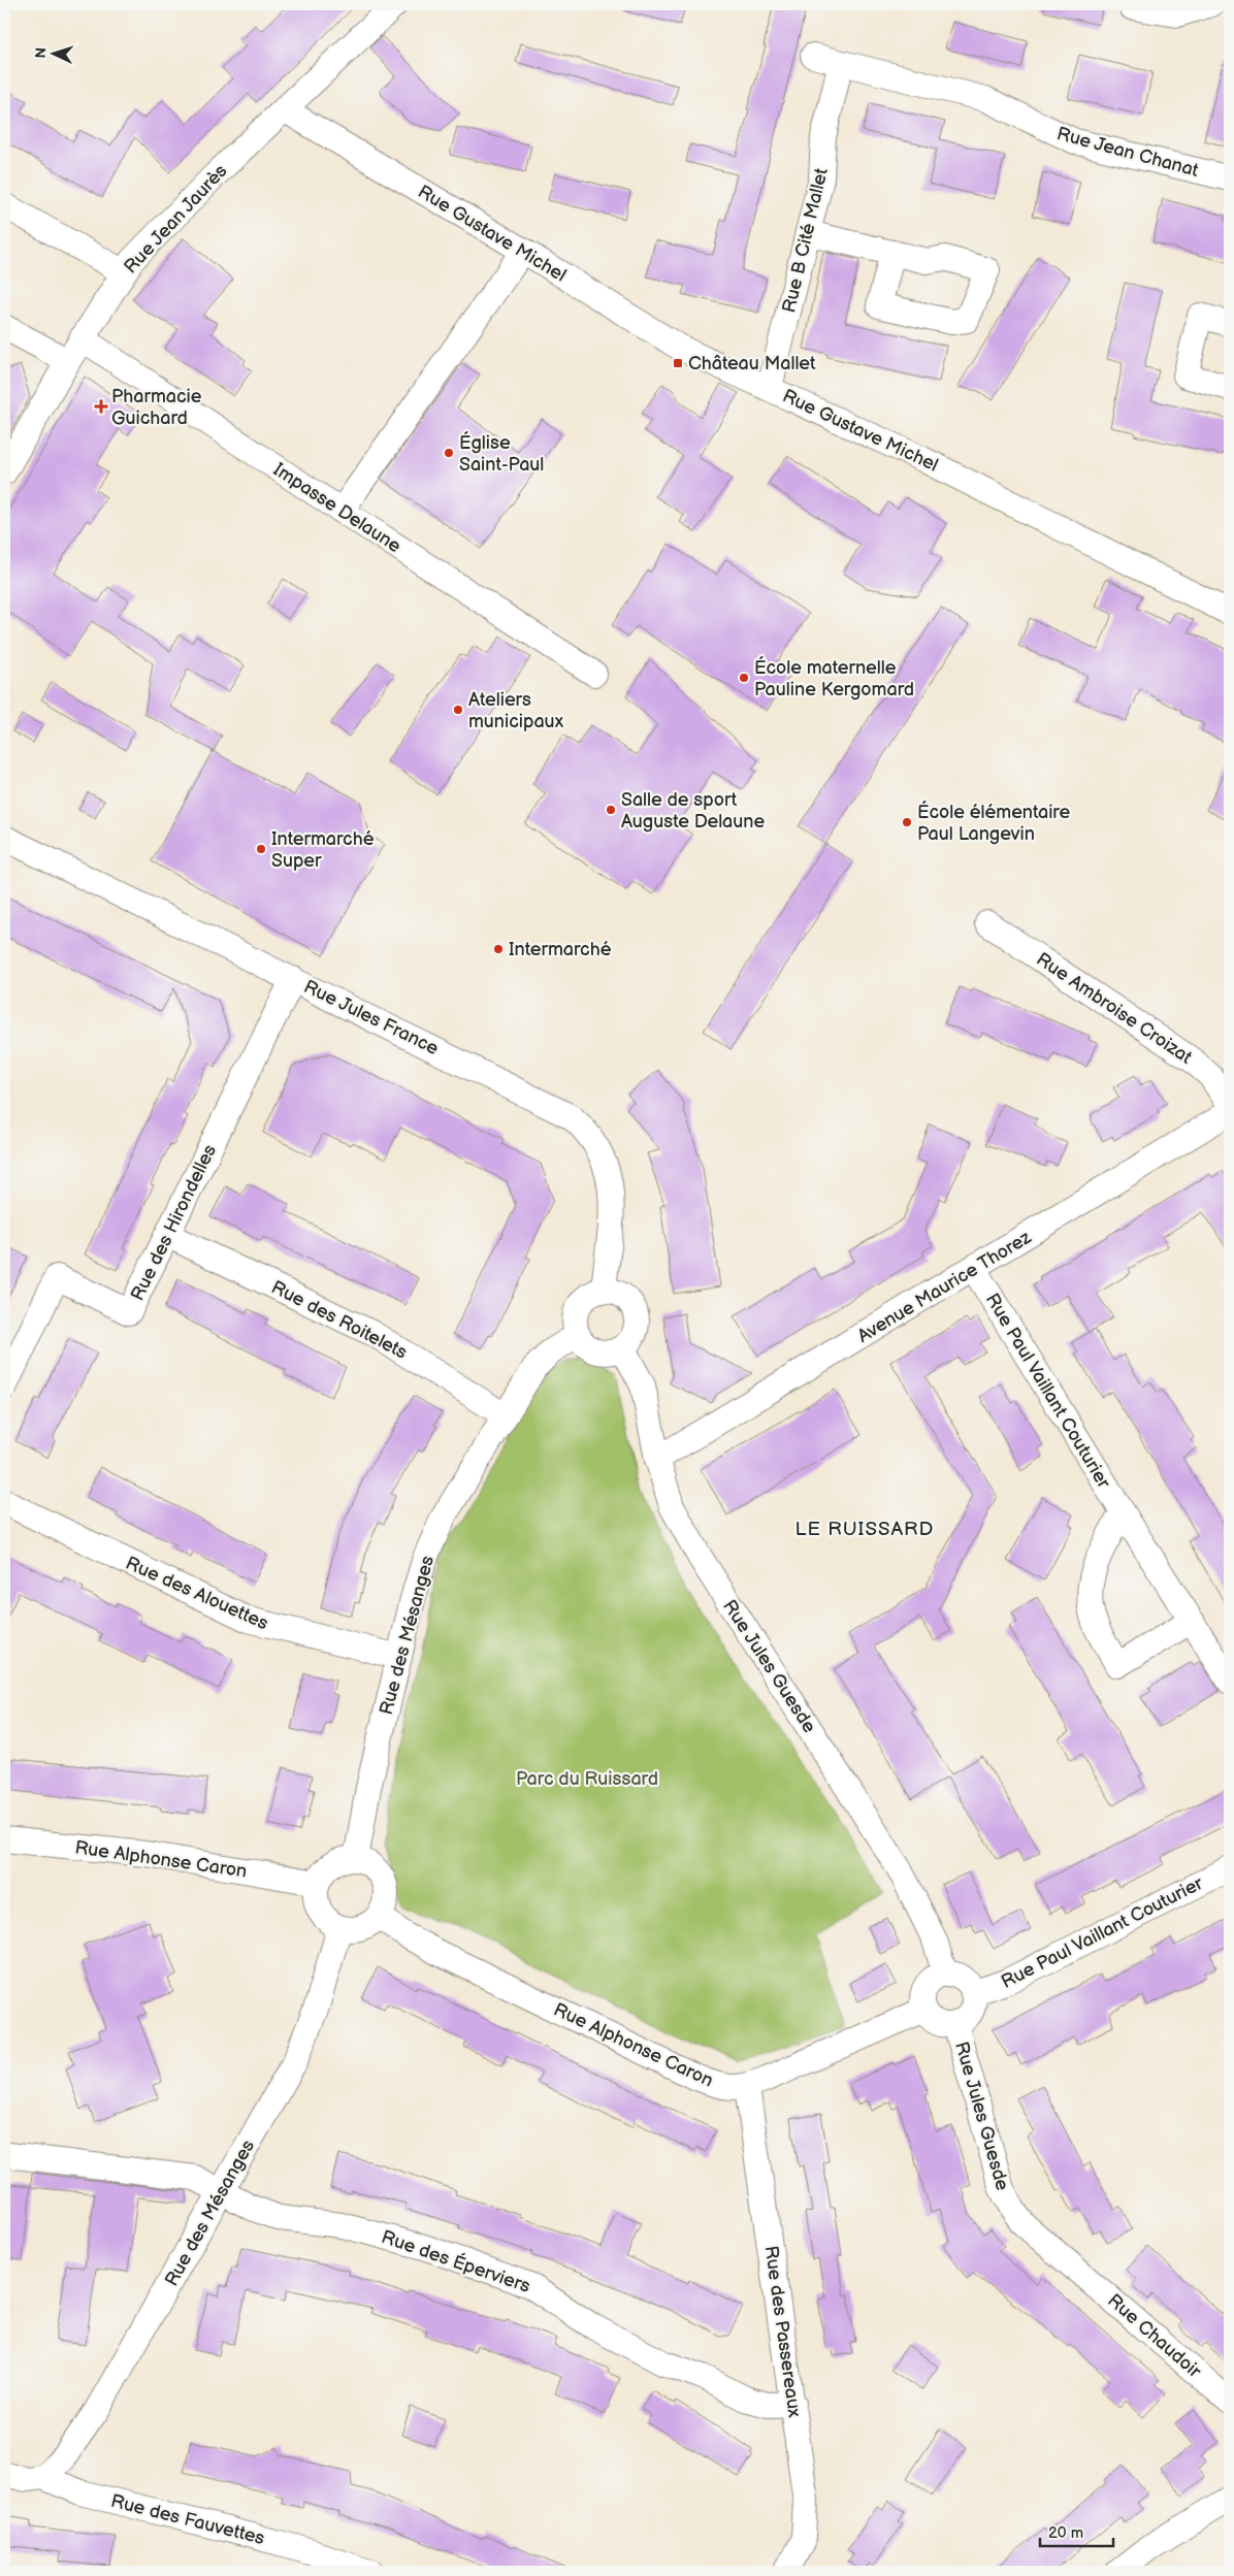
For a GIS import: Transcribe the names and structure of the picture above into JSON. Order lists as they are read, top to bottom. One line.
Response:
{"streets":{"street":["Rue Jean Chanat","Rue Jean Jaurès","Rue Gustave Michel","Rue B Cité Mallet","Impasse Delaune","Rue Ambroise Croizat","Rue Jules France","Rue des Hirondelles","Avenue Maurice Thorez","Rue des Roitelets","Rue Paul Vaillant Couturier","Rue des Alouettes","Rue des Mésanges","Rue Jules Guesde","Rue Alphonse Caron","Rue des Éperviers","Rue des Passereaux","Rue Chaudoir","Rue des Fauvettes"]},"crossings":[["Rue Jean Chanat","Rue B Cité Mallet"],["Rue Jean Jaurès","Rue Gustave Michel"],["Rue Jean Jaurès","Impasse Delaune"],["Rue Gustave Michel","Rue B Cité Mallet"],["Rue Jules France","Rue des Hirondelles"],["Rue Jules France","Rue des Mésanges"],["Rue Jules France","Rue Jules Guesde"],["Rue des Hirondelles","Rue des Roitelets"],["Avenue Maurice Thorez","Rue Paul Vaillant Couturier"],["Avenue Maurice Thorez","Rue Jules Guesde"],["Rue des Roitelets","Rue des Mésanges"],["Rue Paul Vaillant Couturier","Rue Jules Guesde"],["Rue Paul Vaillant Couturier","Rue Alphonse Caron"],["Rue des Alouettes","Rue des Mésanges"],["Rue des Mésanges","Rue Jules Guesde"],["Rue des Mésanges","Rue Alphonse Caron"],["Rue des Mésanges","Rue des Éperviers"],["Rue des Mésanges","Rue des Fauvettes"],["Rue Jules Guesde","Rue Alphonse Caron"],["Rue Jules Guesde","Rue Chaudoir"],["Rue Alphonse Caron","Rue des Passereaux"],["Rue des Éperviers","Rue des Passereaux"]],"districts":["LE RUISSARD"],"parks":["Parc du Ruissard"],"places":{"transit":["Château Mallet"],"health":["Pharmacie Guichard"],"other":["Église Saint-Paul","École maternelle Pauline Kergomard","Ateliers municipaux","Salle de sport Auguste Delaune","École élémentaire Paul Langevin","Intermarché Super","Intermarché"]},"scale_bar":"20 m","north":"left"}
